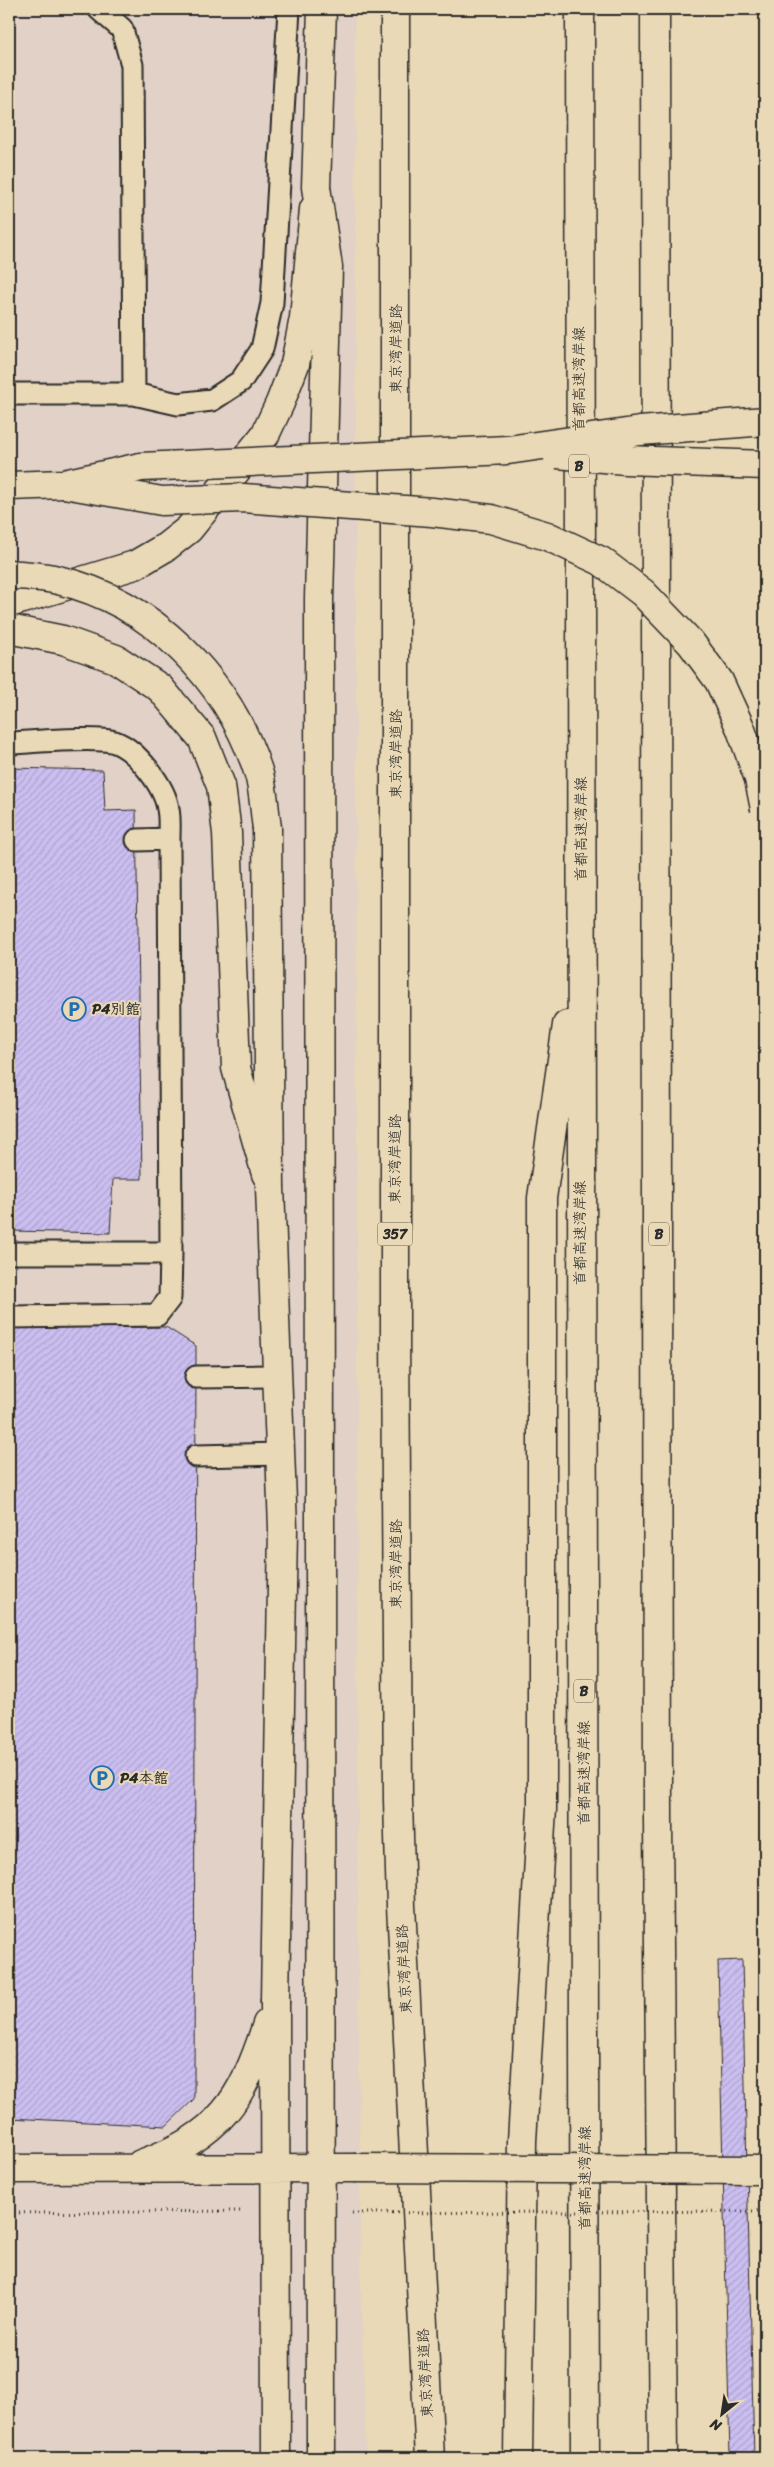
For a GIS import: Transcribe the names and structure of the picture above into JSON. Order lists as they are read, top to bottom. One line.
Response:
{"streets":{"main road":["東京湾岸道路","首都高速湾岸線","B","357"]},"places":{"parking":["P4別館","P4本館"]},"north":"bottom left"}
